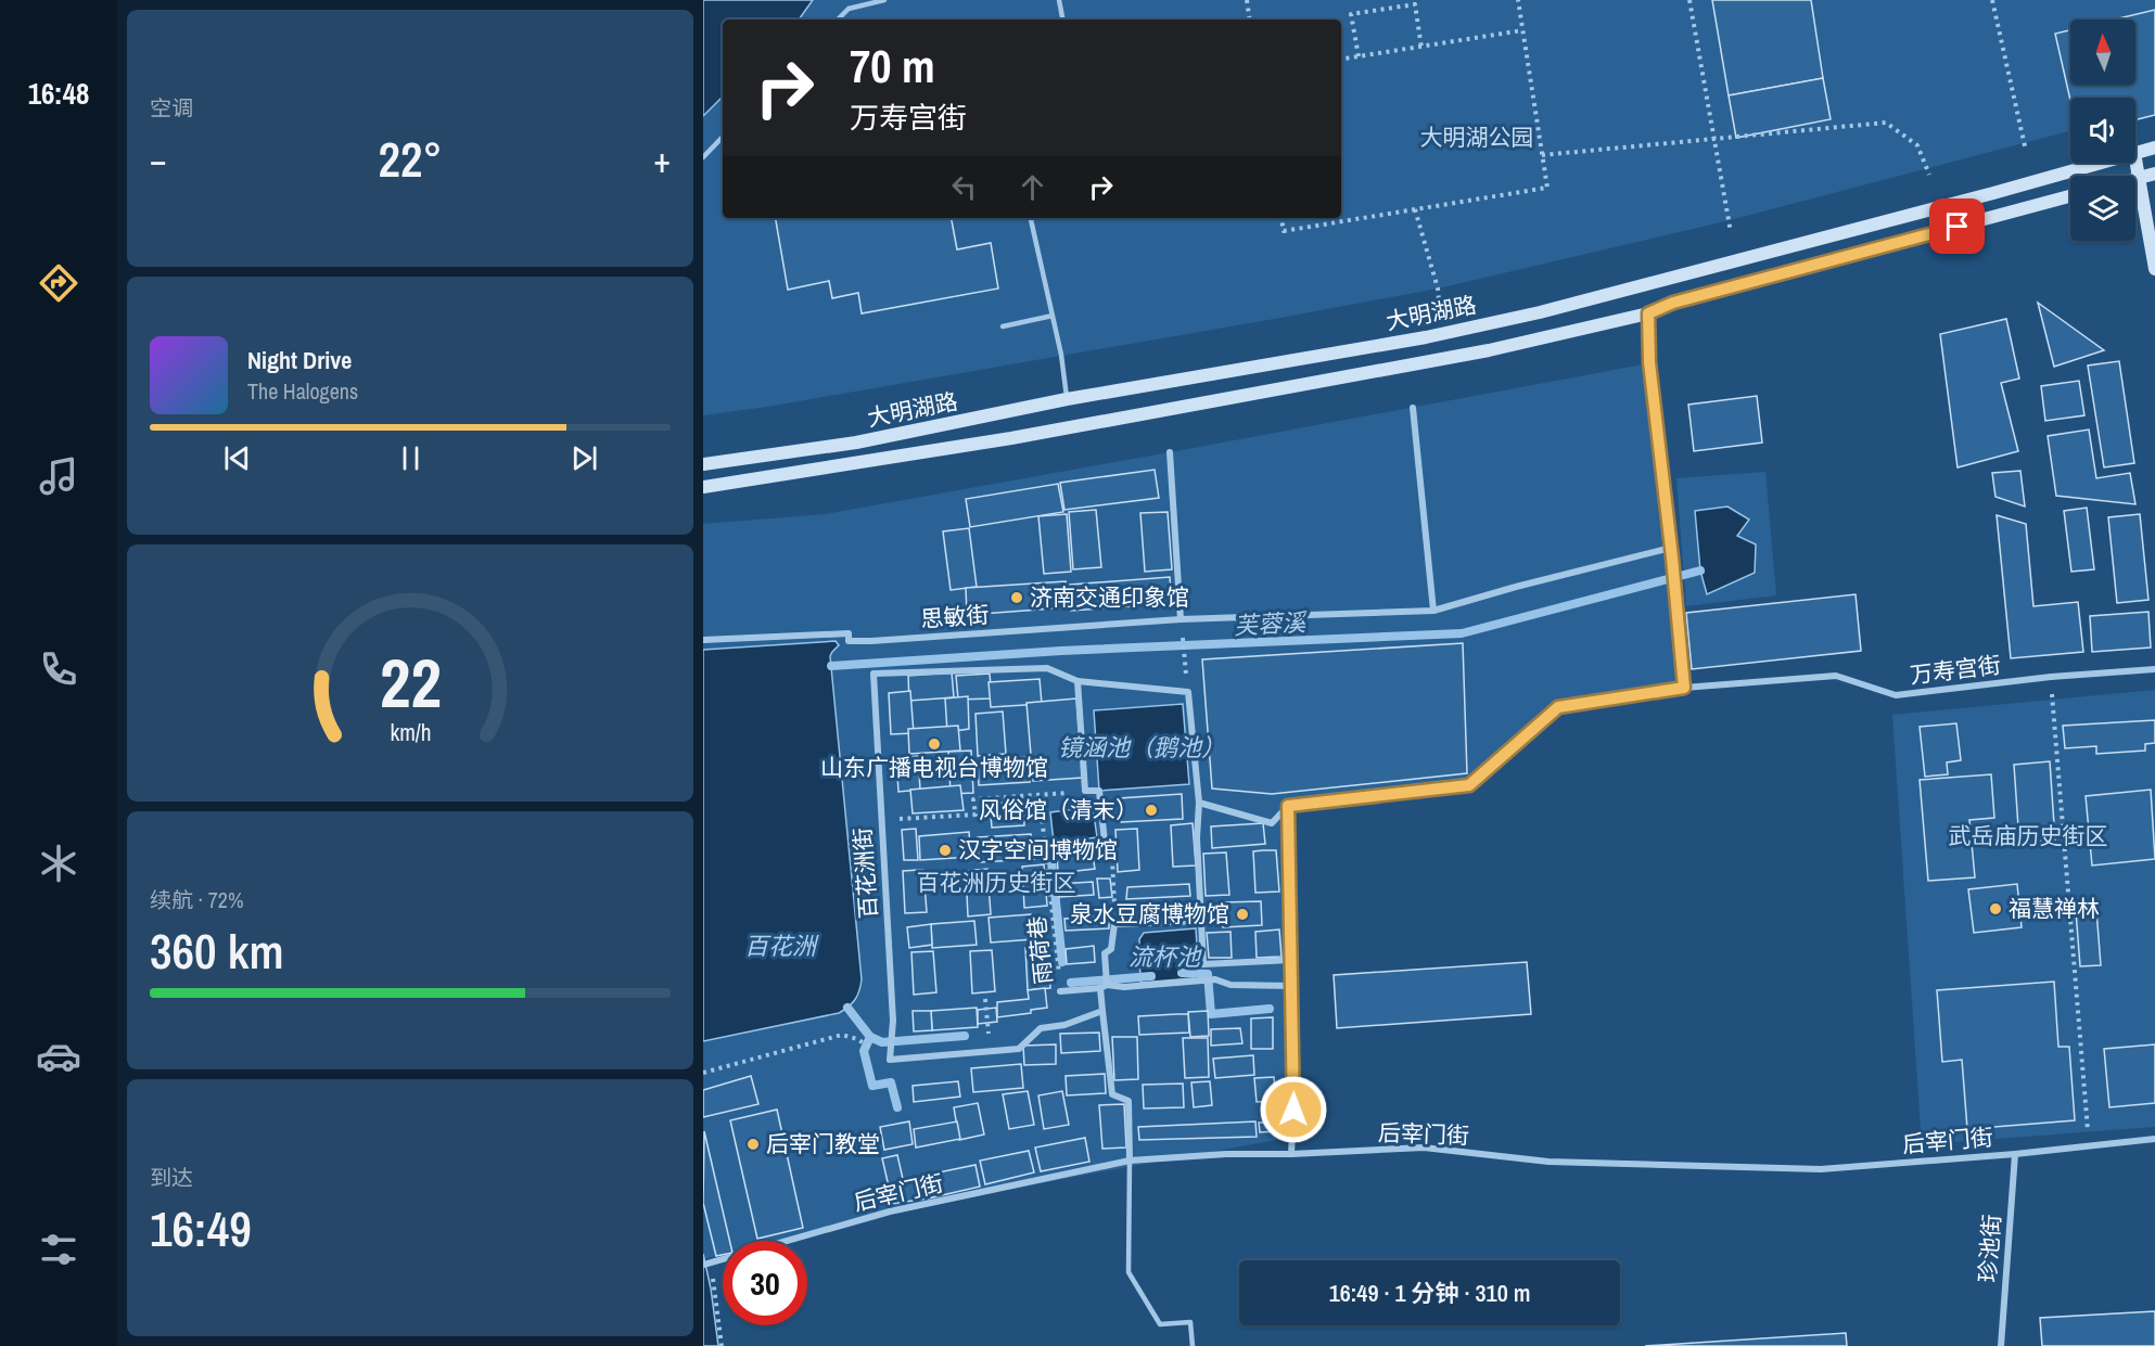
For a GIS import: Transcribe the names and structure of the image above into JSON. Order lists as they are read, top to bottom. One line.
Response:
{"streets":{"main road":["大明湖路"],"street":["思敏街","万寿宫街","百花洲街","后宰门街","珍池街"],"path":["雨荷巷"]},"crossings":[["后宰门街","珍池街"]],"water":["芙蓉溪","镜涵池（鹅池）","百花洲","流杯池"],"parks":["大明湖公园","武岳庙历史街区","百花洲历史街区"],"places":["济南交通印象馆","山东广播电视台博物馆","风俗馆（清末）","汉字空间博物馆","福慧禅林","泉水豆腐博物馆","后宰门教堂"],"north":"top","page":{"tabs":"16:48","tile":["空调",["续航 · 72%","360 km"],["到达","16:49"]],"turn":["70 m","万寿宫街"],"heat":["−","22°","+"],"song":["Night Drive","The Halogens"],"limit":"30","trip":"16:49 · 1 分钟 · 310 m","gauge":["22","km/h"]}}
